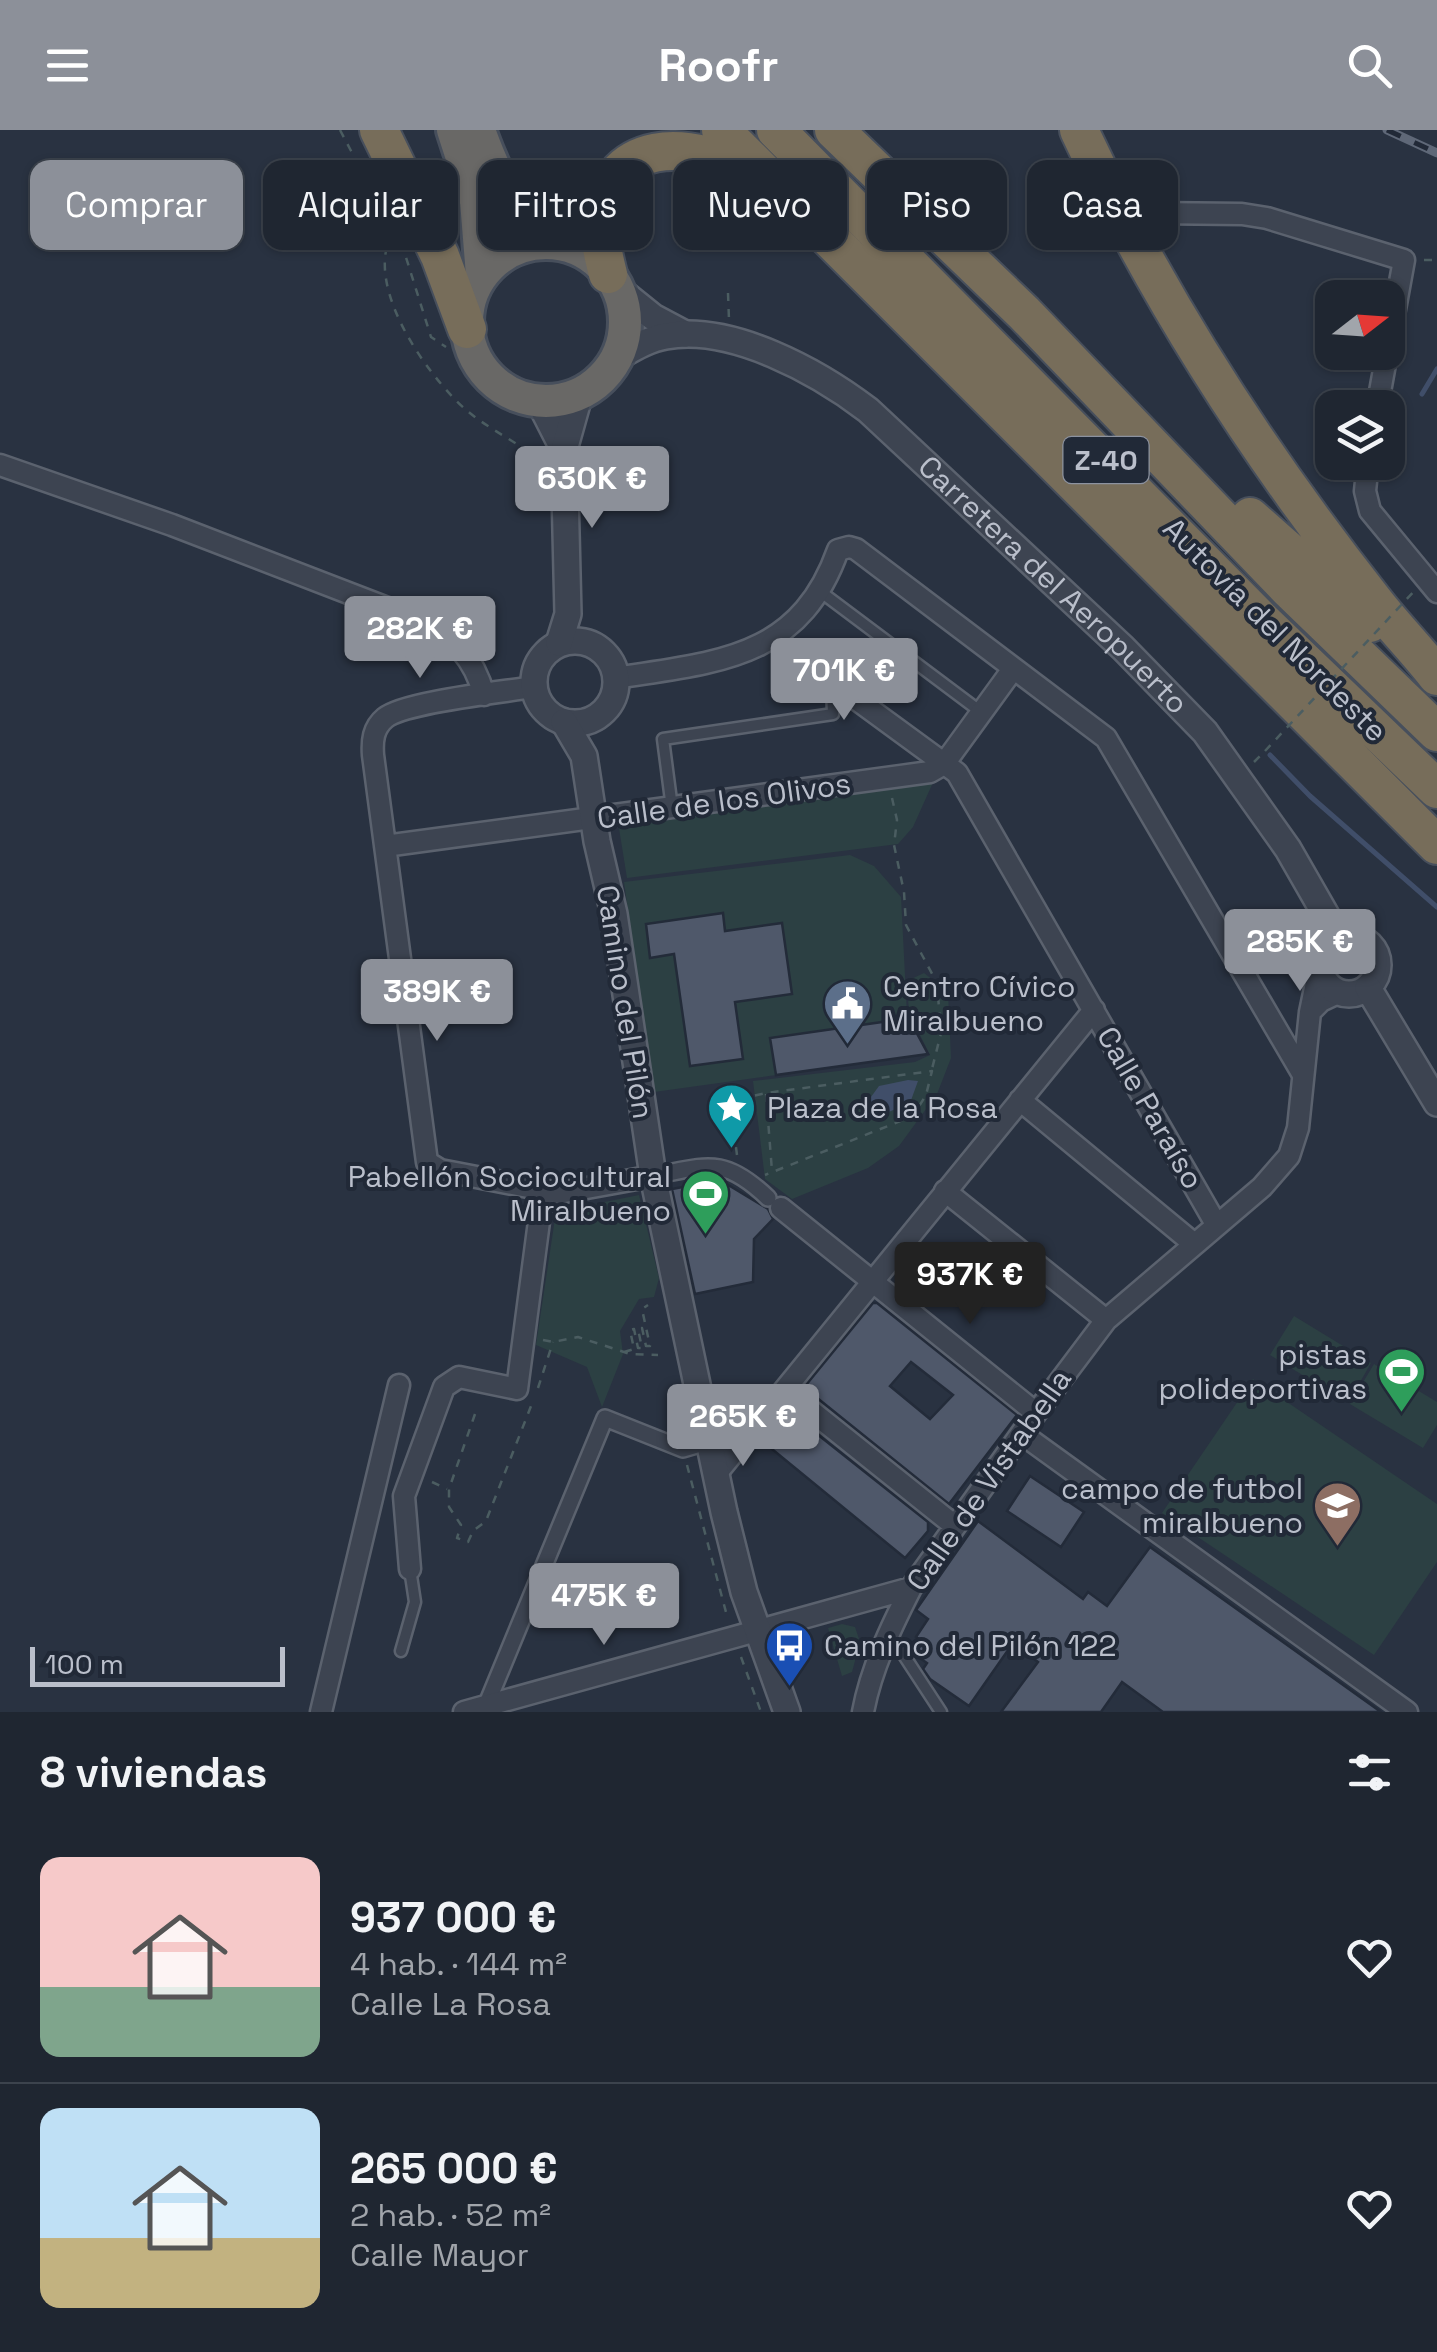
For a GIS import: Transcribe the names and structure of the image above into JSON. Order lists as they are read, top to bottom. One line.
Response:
{"streets":{"highway":["Z-40","Autovía del Nordeste"],"street":["Carretera del Aeropuerto","Calle de los Olivos","Camino del Pilón","Calle Paraíso","Calle de Vistabella"]},"crossings":[["Carretera del Aeropuerto","Calle de Vistabella"],["Calle de los Olivos","Camino del Pilón"],["Calle de los Olivos","Calle Paraíso"],["Calle Paraíso","Calle de Vistabella"]],"places":{"public building":["Centro Cívico Miralbueno"],"place":["Plaza de la Rosa"],"sports":["Pabellón Sociocultural Miralbueno","pistas polideportivas"],"school or university":["campo de futbol miralbueno"],"bus stop":["Camino del Pilón 122"]},"scale_bar":"100 m","north":"right","page":{"header":"Roofr","chip":["Comprar","Alquilar","Filtros","Nuevo","Piso","Casa"],"price":["630K €","282K €","701K €","285K €","389K €","937K €","265K €","475K €"],"scale":"100 m","heading":"8 viviendas","list":[{"name":"937 000 €","note":"4 hab. · 144 m² · Calle La Rosa"},{"name":"265 000 €","note":"2 hab. · 52 m² · Calle Mayor"}]}}
